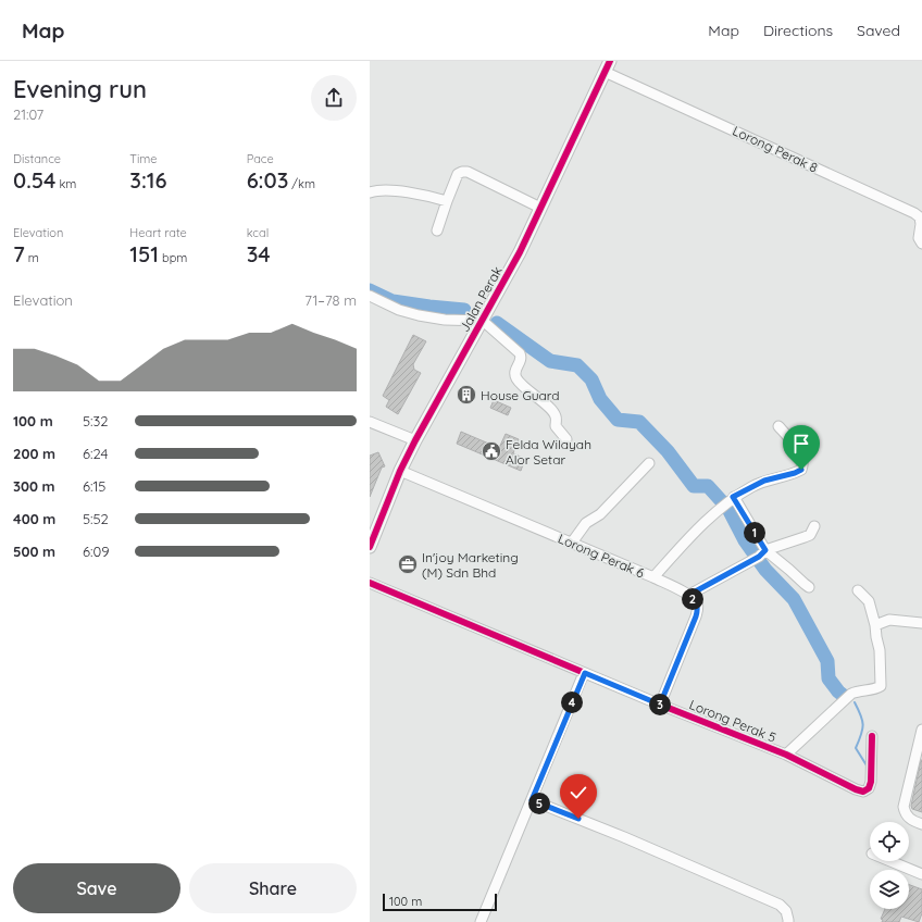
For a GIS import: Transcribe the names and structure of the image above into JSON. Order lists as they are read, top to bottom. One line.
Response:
{"streets":{"street":["Lorong Perak 8","Jalan Perak","Lorong Perak 6","Lorong Perak 5"]},"crossings":[["Lorong Perak 8","Jalan Perak"],["Jalan Perak","Lorong Perak 6"]],"places":{"building":["House Guard"],"public building":["Felda Wilayah Alor Setar"],"office":["In'joy Marketing (M) Sdn Bhd"]},"scale_bar":"100 m","page":{"header":"Map","nav":["Map","Directions","Saved"],"heading":["Evening run","21:07"],"stats":[["Distance","0.54 km"],["Time","3:16"],["Pace","6:03 /km"],["Elevation","7 m"],["Heart rate","151 bpm"],["kcal","34"]],"chart":["Elevation","71–78 m"],"list":[{"name":"100 m","note":"5:32"},{"name":"200 m","note":"6:24"},{"name":"300 m","note":"6:15"},{"name":"400 m","note":"5:52"},{"name":"500 m","note":"6:09"}],"pins":["1","2","4","3","5"],"buttons":["Save","Share"],"scale":"100 m"}}
